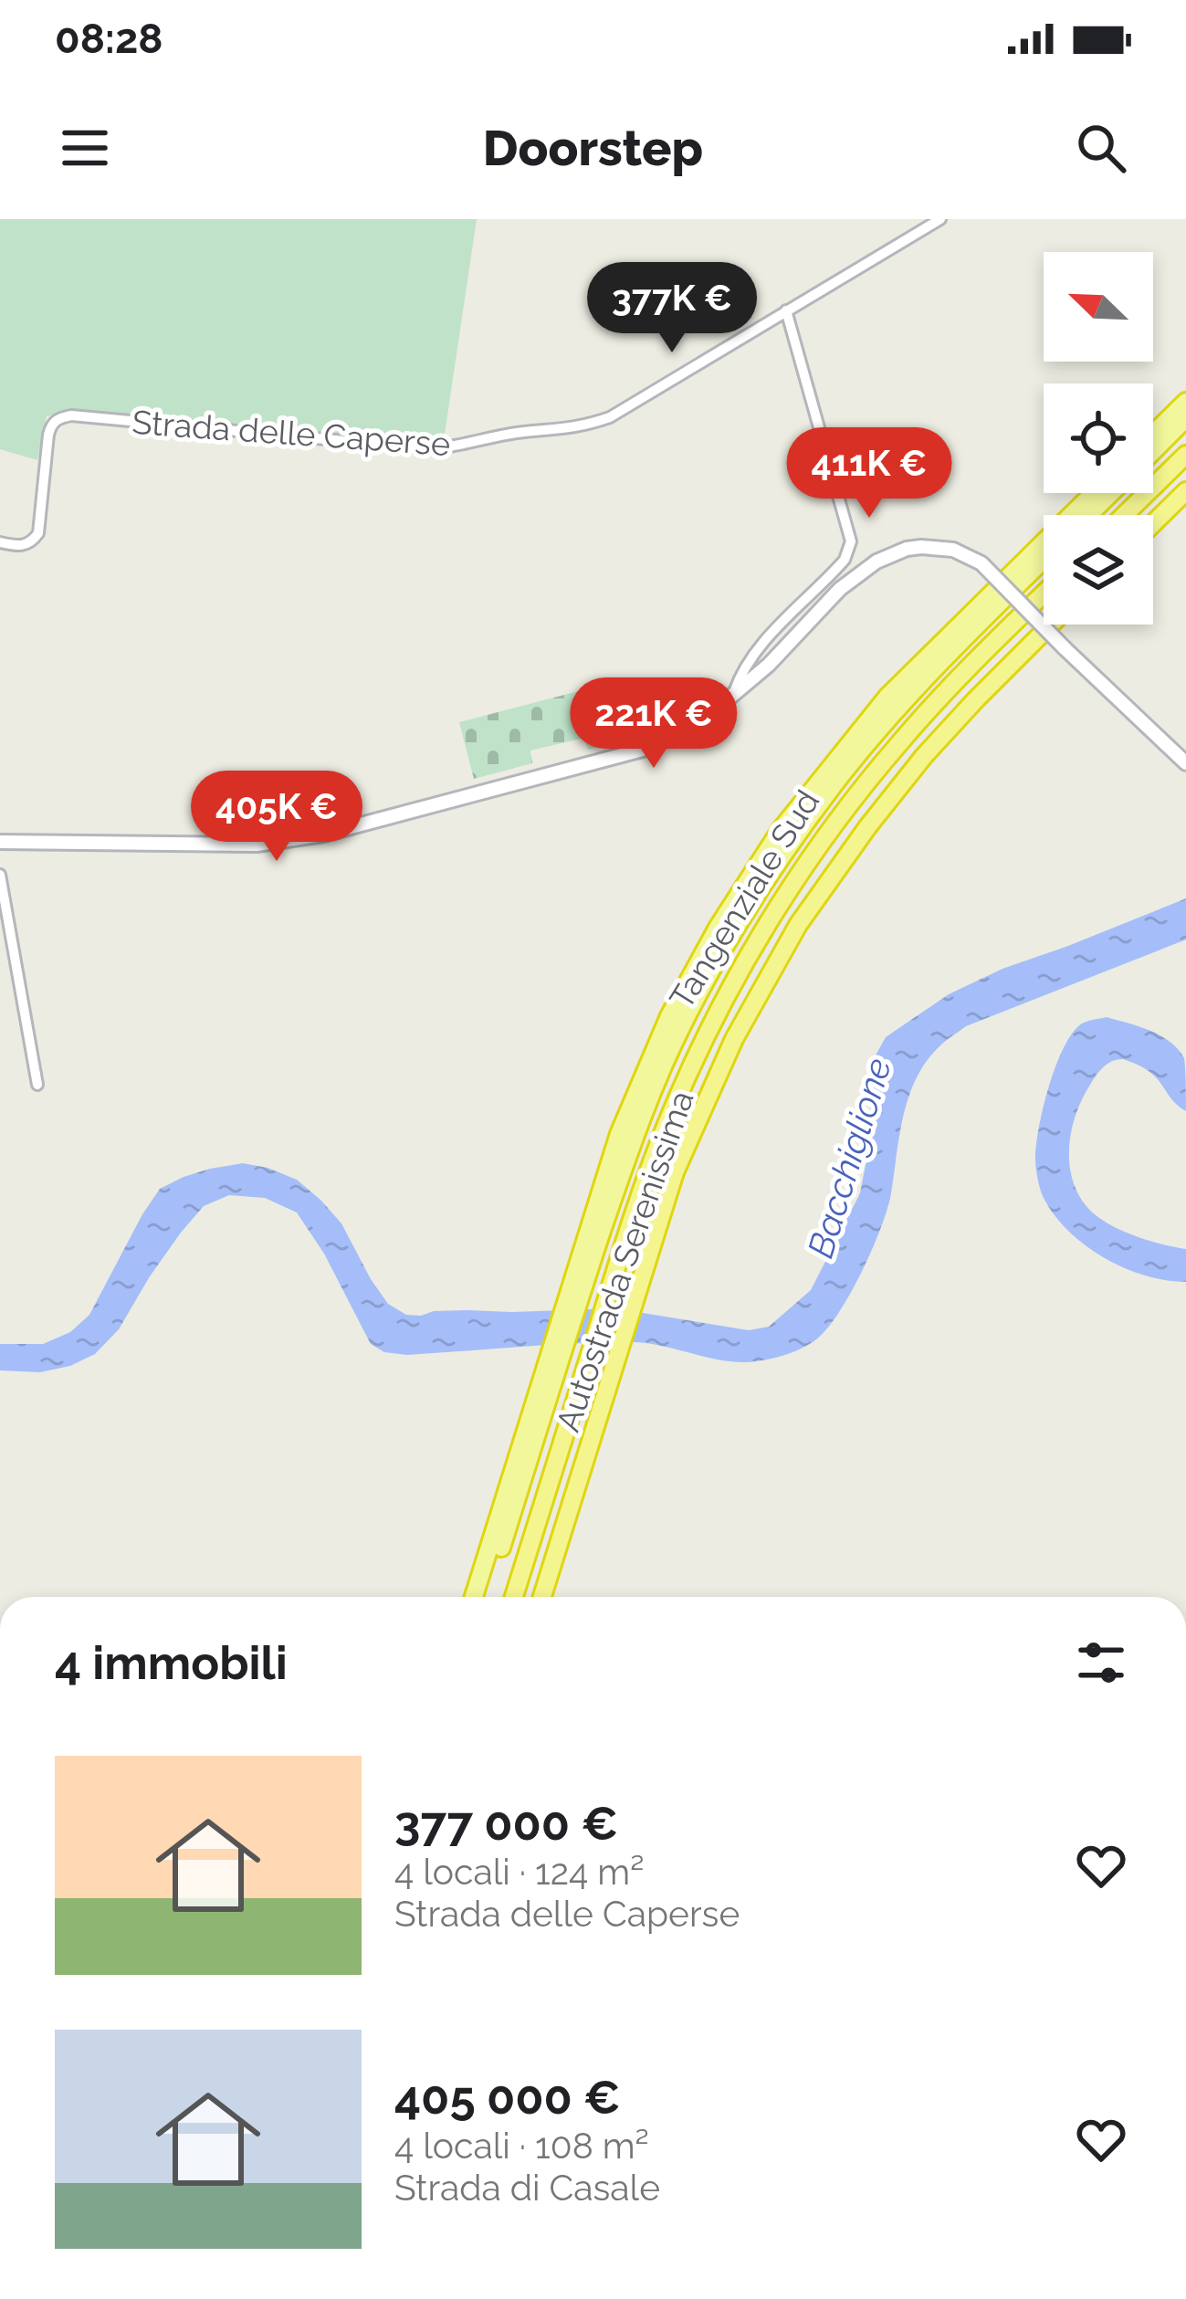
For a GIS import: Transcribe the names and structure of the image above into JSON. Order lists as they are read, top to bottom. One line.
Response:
{"streets":{"highway":["Tangenziale Sud","Autostrada Serenissima"],"street":["Strada delle Caperse"]},"water":["Bacchiglione"],"north":"top left","page":{"status":"08:28","header":"Doorstep","price":["377K €","411K €","221K €","405K €"],"heading":"4 immobili","list":[{"name":"377 000 €","note":"4 locali · 124 m² · Strada delle Caperse"},{"name":"405 000 €","note":"4 locali · 108 m² · Strada di Casale"}]}}
